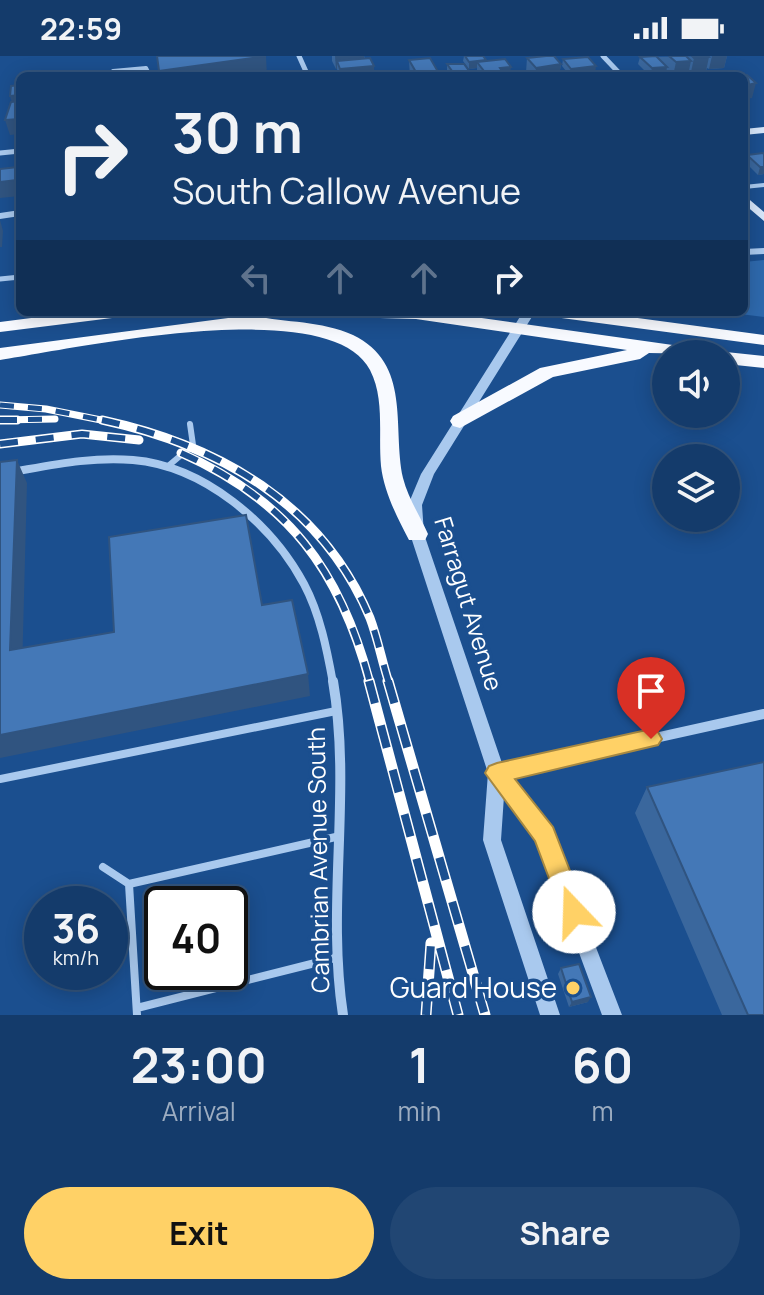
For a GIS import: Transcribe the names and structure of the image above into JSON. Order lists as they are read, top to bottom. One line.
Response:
{"streets":{"street":["Farragut Avenue","Cambrian Avenue South"]},"places":["Guard House"],"page":{"status":"22:59","turn":["30 m","South Callow Avenue"],"speed":"36 km/h","limit":"40","eta":["23:00","Arrival","1","min","60","m"],"buttons":["Exit","Share"]}}
